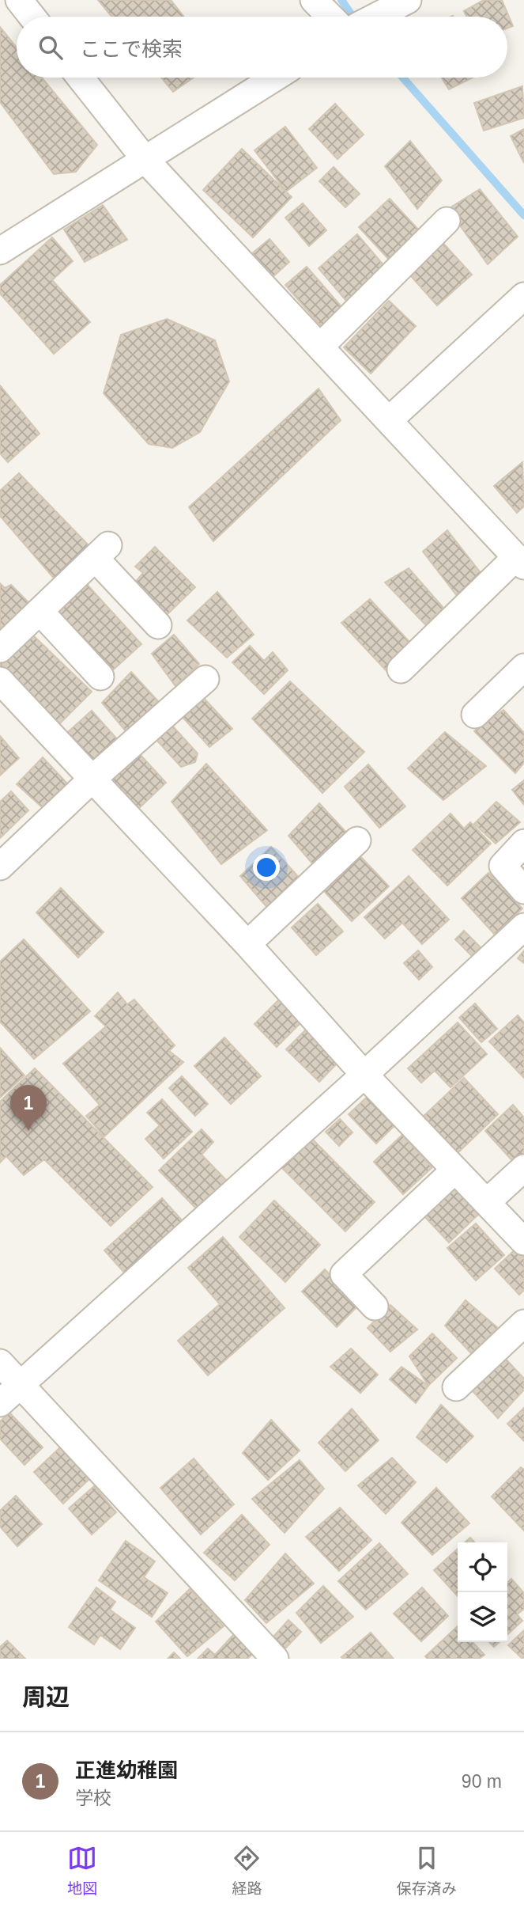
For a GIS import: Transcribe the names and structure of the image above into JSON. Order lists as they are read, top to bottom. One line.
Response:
{"page":{"search":"ここで検索","pins":"1","heading":"周辺","list":[{"mark":"1","name":"正進幼稚園","note":"学校","value":"90 m"}],"nav":["地図","経路","保存済み"]}}
